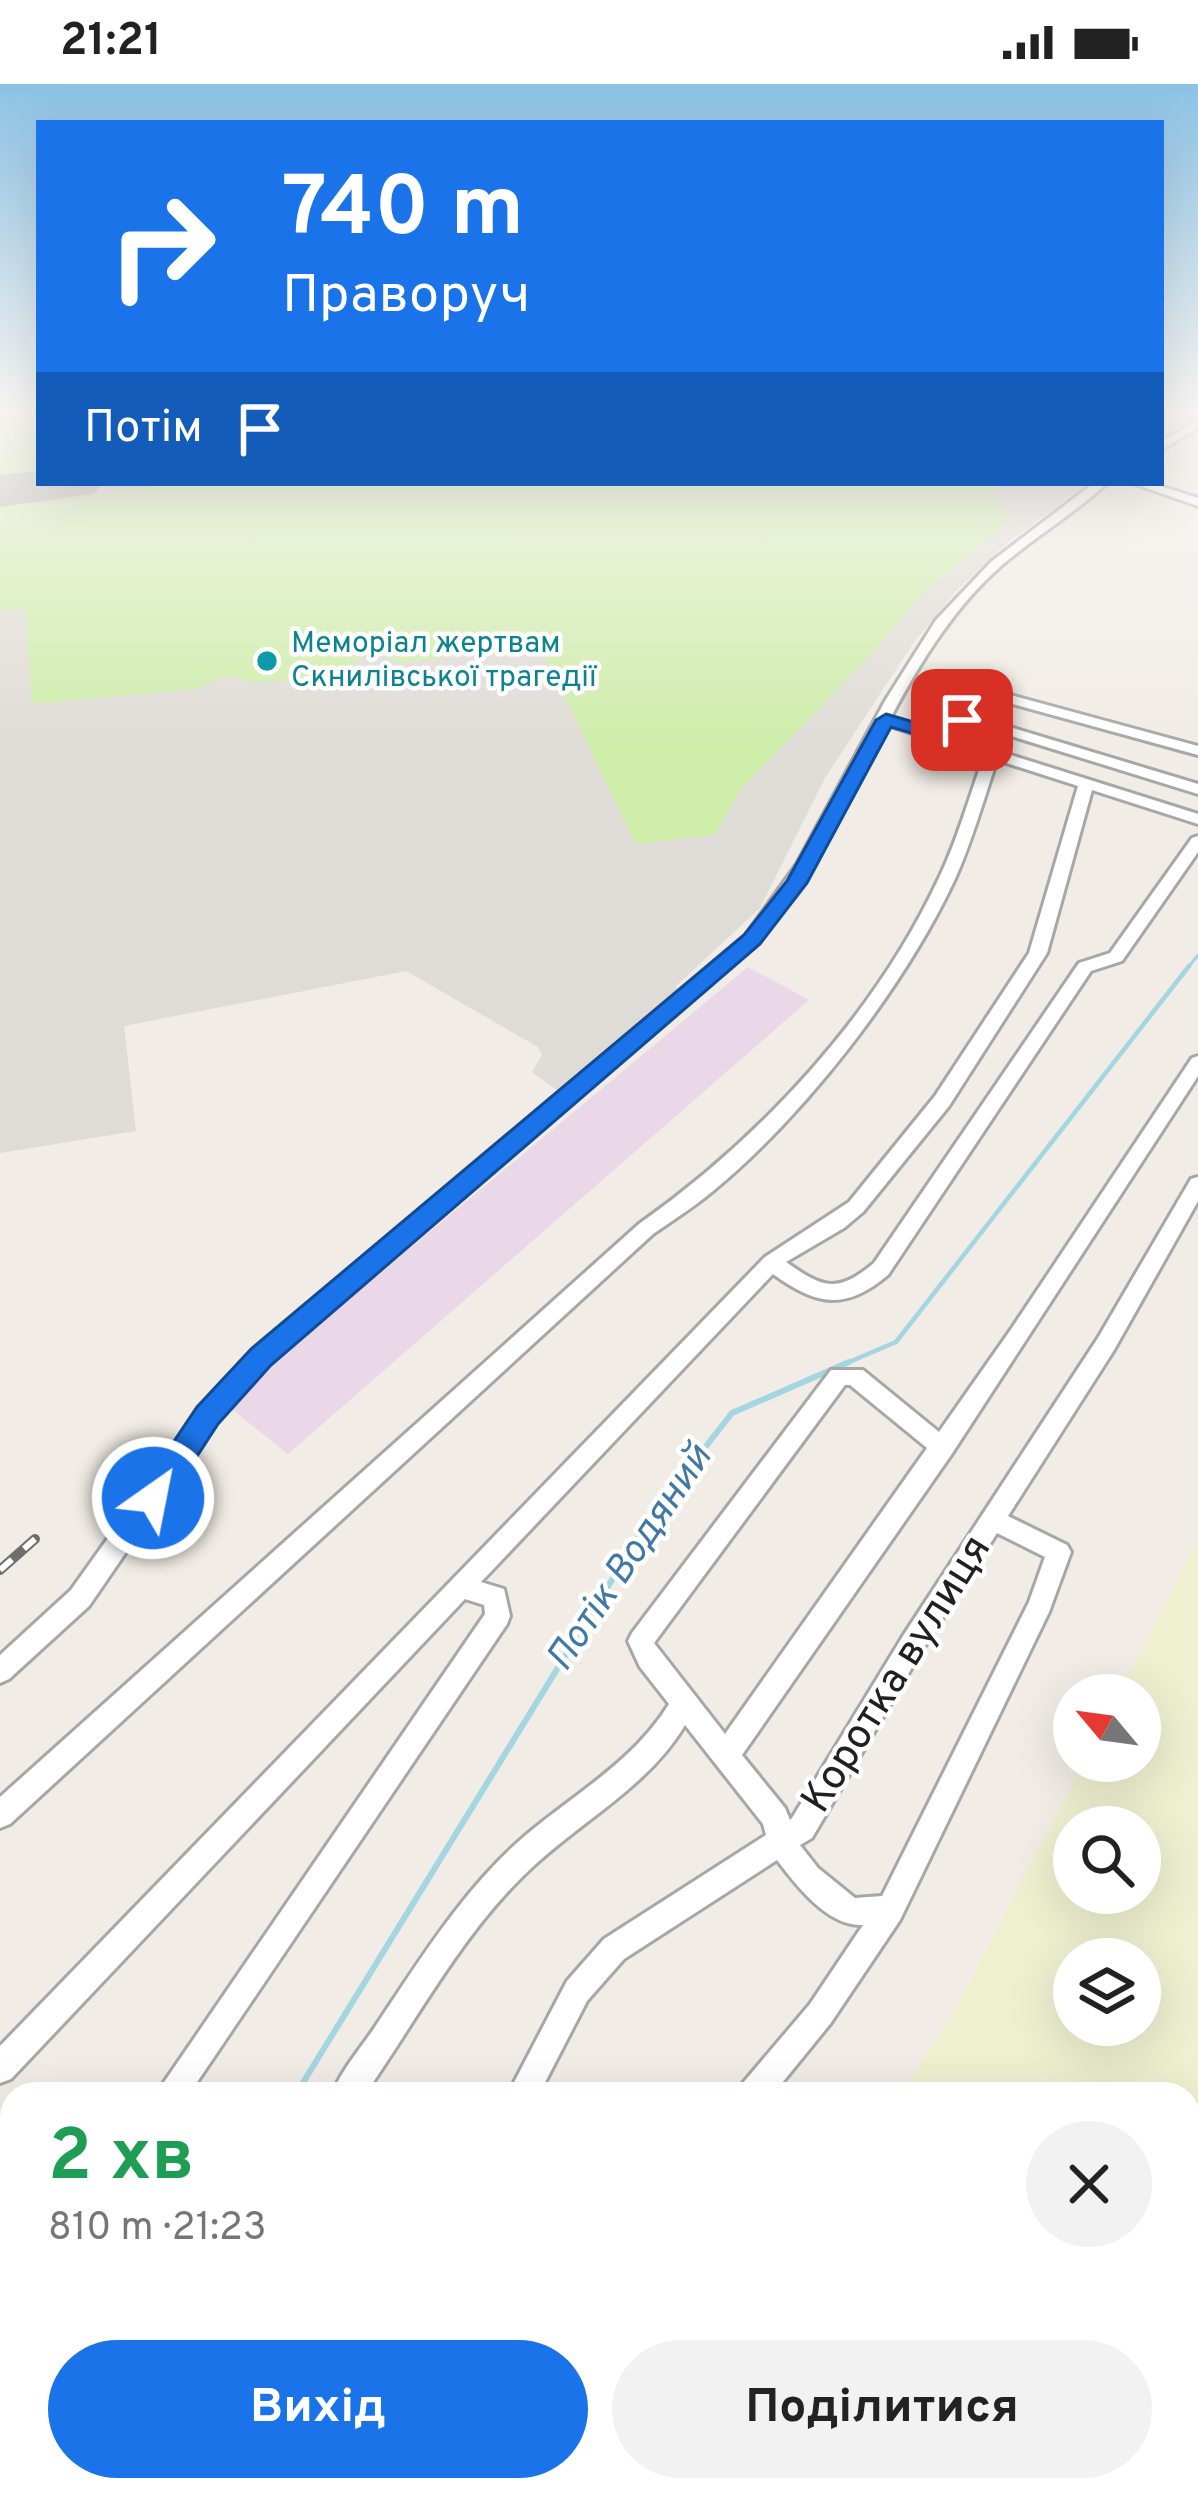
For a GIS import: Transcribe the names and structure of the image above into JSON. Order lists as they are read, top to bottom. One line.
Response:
{"streets":{"street":["Коротка вулиця"]},"water":["Потік Водяний"],"places":["Меморіал жертвам Скнилівської трагедії"],"north":"top left","page":{"status":"21:21","turn":["740 m","Праворуч"],"then":"Потім","heading":["2 хв","810 m · 21:23"],"buttons":["Вихід","Поділитися"]}}
